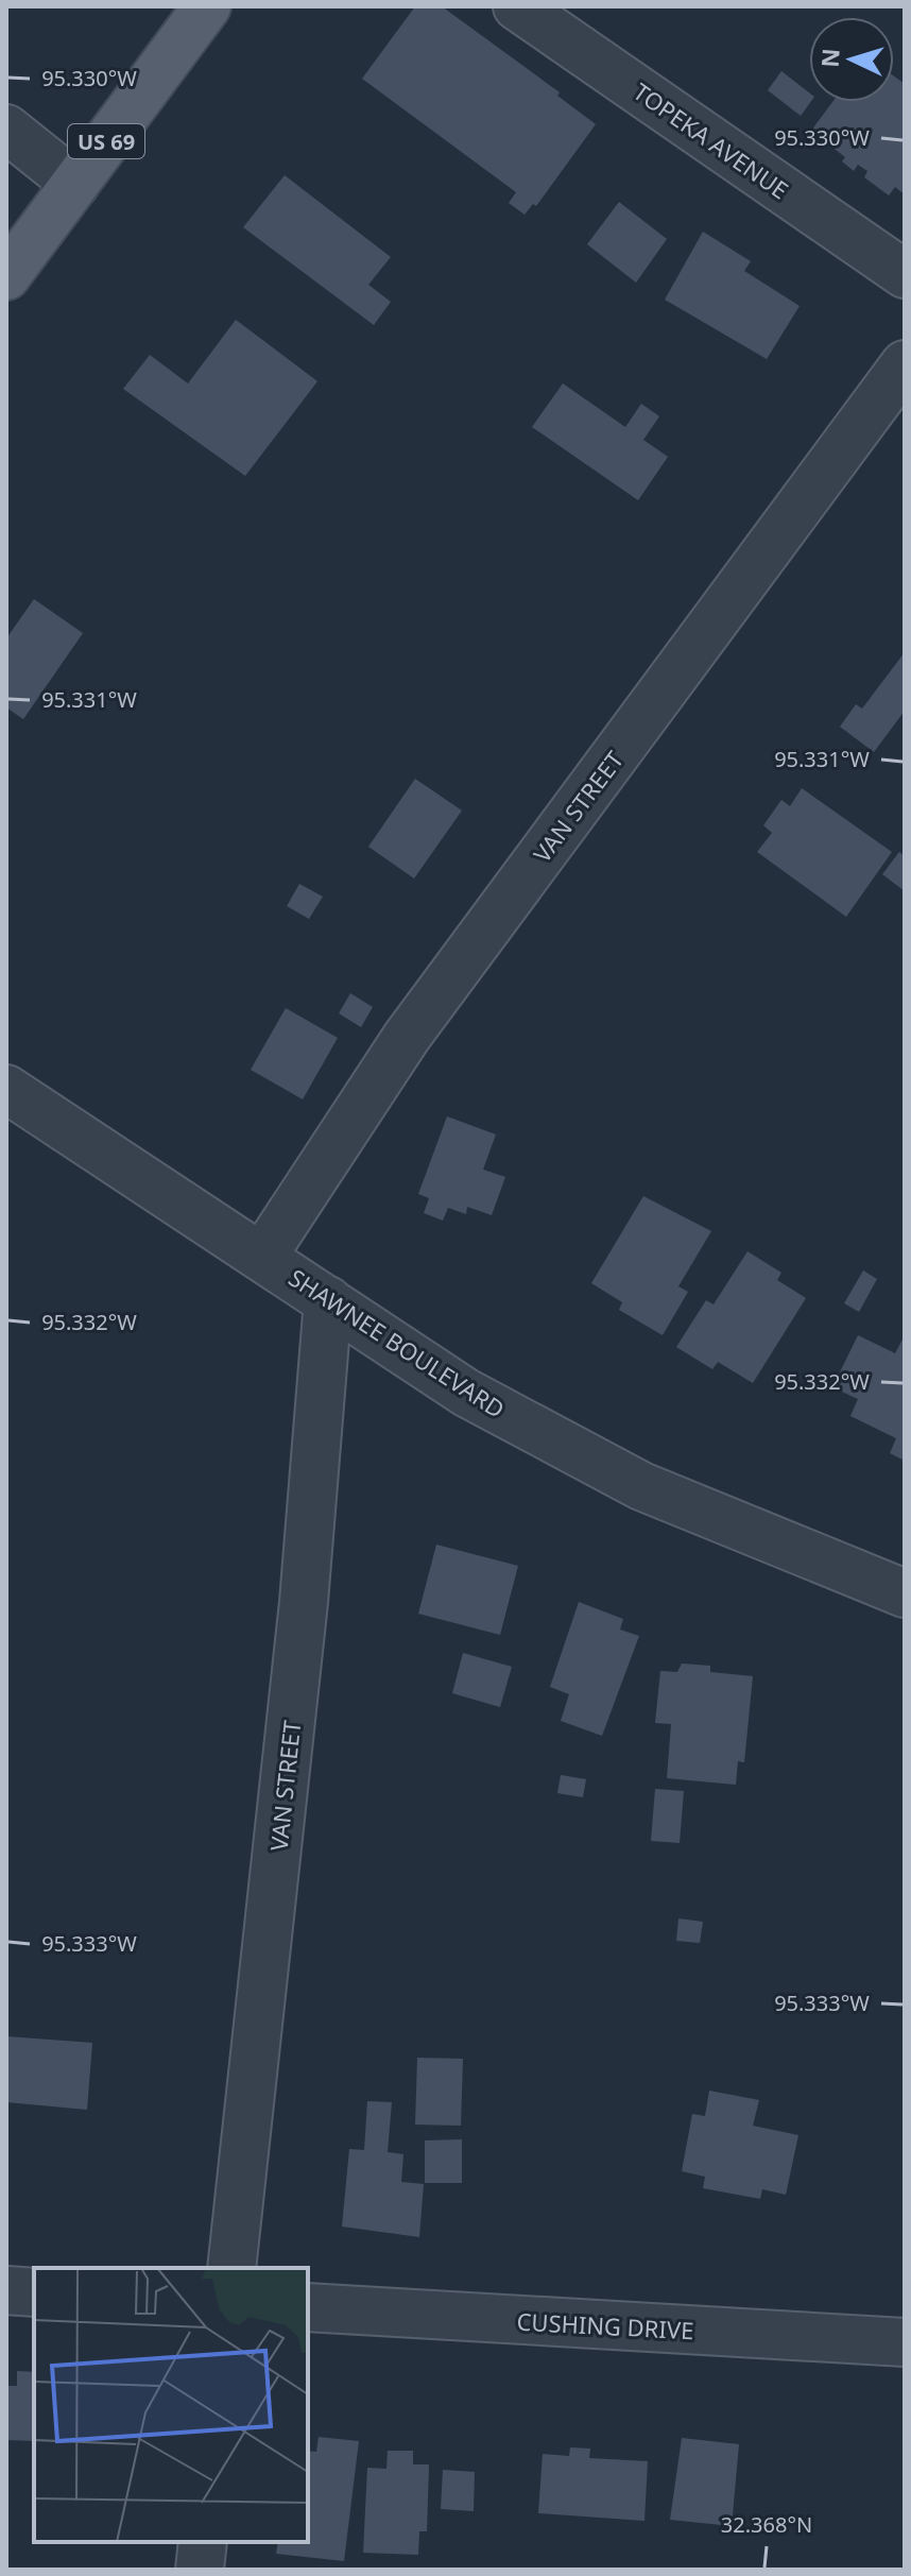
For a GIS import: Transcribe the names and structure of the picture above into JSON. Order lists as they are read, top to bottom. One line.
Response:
{"streets":{"main road":["US 69"],"street":["TOPEKA AVENUE","VAN STREET","SHAWNEE BOULEVARD","CUSHING DRIVE"]},"crossings":[["VAN STREET","SHAWNEE BOULEVARD"]],"north":"left","coordinates":["95.330°W","95.331°W","95.332°W","95.333°W","32.368°N"]}
